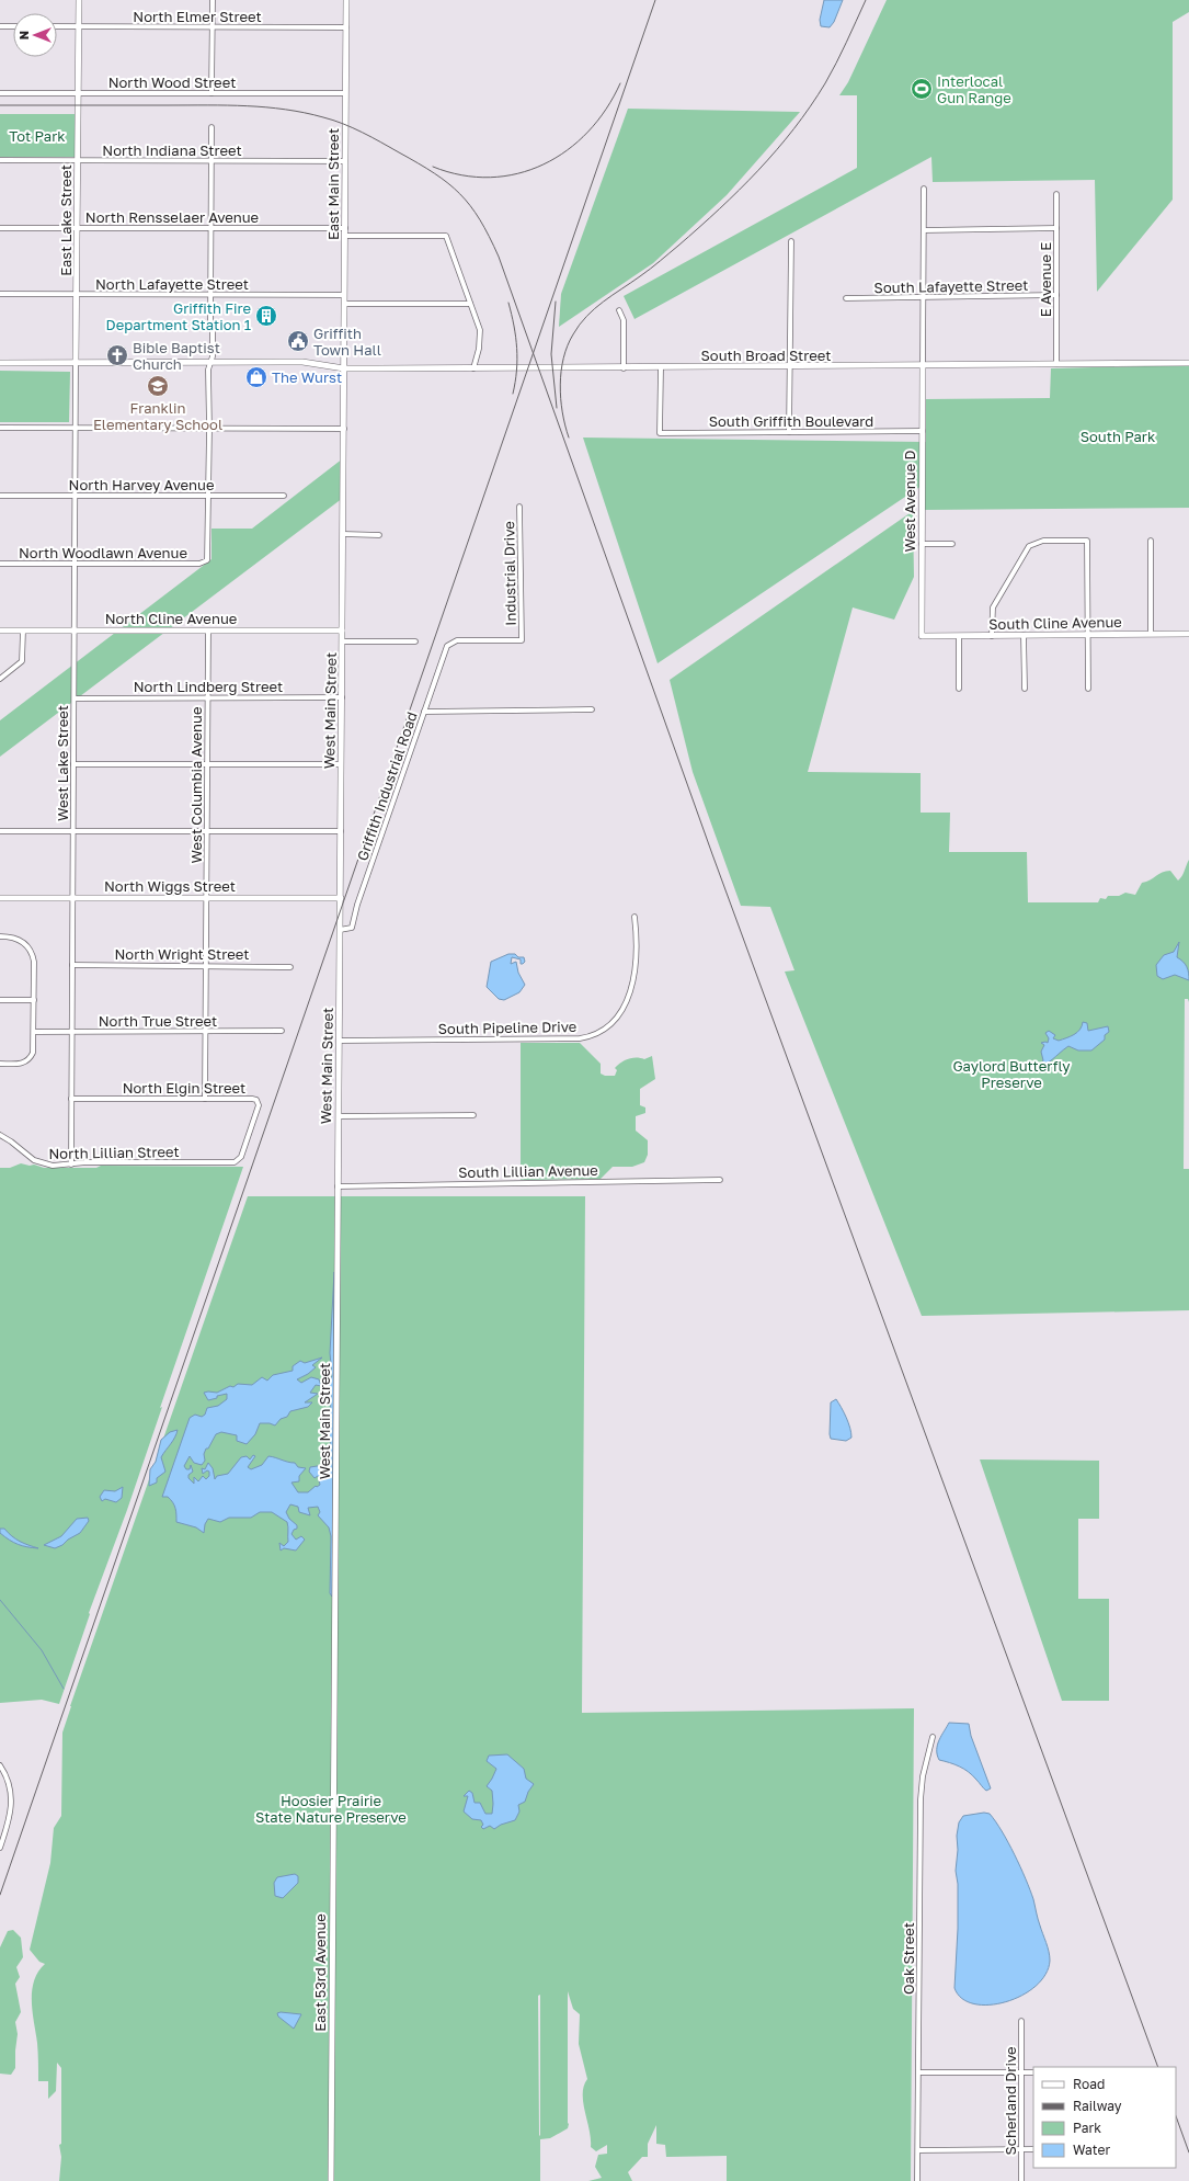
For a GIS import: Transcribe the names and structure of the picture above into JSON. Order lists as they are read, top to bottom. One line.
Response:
{"streets":{"street":["North Elmer Street","North Wood Street","North Indiana Street","East Main Street","North Rensselaer Avenue","East Lake Street","E Avenue E","North Lafayette Street","South Lafayette Street","South Broad Street","South Griffith Boulevard","North Harvey Avenue","West Avenue D","North Woodlawn Avenue","Industrial Drive","North Cline Avenue","South Cline Avenue","North Lindberg Street","West Main Street","West Lake Street","West Columbia Avenue","Griffith Industrial Road","North Wiggs Street","North Wright Street","North True Street","South Pipeline Drive","North Elgin Street","North Lillian Street","South Lillian Avenue","Oak Street","East 53rd Avenue","Scherland Drive"]},"crossings":[["North Elmer Street","East Main Street"],["North Elmer Street","East Lake Street"],["North Wood Street","East Main Street"],["North Wood Street","East Lake Street"],["North Indiana Street","East Main Street"],["North Indiana Street","East Lake Street"],["East Main Street","North Rensselaer Avenue"],["East Main Street","North Lafayette Street"],["East Main Street","South Broad Street"],["East Main Street","West Main Street"],["North Rensselaer Avenue","East Lake Street"],["East Lake Street","North Lafayette Street"],["East Lake Street","South Broad Street"],["East Lake Street","West Lake Street"],["E Avenue E","South Lafayette Street"],["E Avenue E","South Broad Street"],["South Broad Street","South Griffith Boulevard"],["South Broad Street","West Avenue D"],["South Broad Street","West Main Street"],["South Broad Street","West Lake Street"],["South Griffith Boulevard","West Avenue D"],["North Harvey Avenue","North Woodlawn Avenue"],["North Harvey Avenue","West Lake Street"],["West Avenue D","South Cline Avenue"],["North Woodlawn Avenue","West Lake Street"],["Industrial Drive","Griffith Industrial Road"],["North Cline Avenue","West Main Street"],["North Cline Avenue","West Lake Street"],["North Cline Avenue","West Columbia Avenue"],["North Lindberg Street","West Main Street"],["North Lindberg Street","West Lake Street"],["North Lindberg Street","West Columbia Avenue"],["West Main Street","Griffith Industrial Road"],["West Main Street","North Wiggs Street"],["West Main Street","South Pipeline Drive"],["West Main Street","South Lillian Avenue"],["West Main Street","East 53rd Avenue"],["West Lake Street","North Wiggs Street"],["West Lake Street","North Wright Street"],["West Lake Street","North True Street"],["West Lake Street","North Elgin Street"],["West Lake Street","North Lillian Street"],["West Columbia Avenue","North Wiggs Street"],["West Columbia Avenue","North Wright Street"],["West Columbia Avenue","North True Street"],["West Columbia Avenue","North Elgin Street"],["North Elgin Street","North Lillian Street"]],"parks":["Tot Park","South Park","Gaylord Butterfly Preserve","Hoosier Prairie State Nature Preserve"],"places":{"sports":["Interlocal Gun Range"],"building":["Griffith Fire Department Station 1"],"public building":["Griffith Town Hall"],"church":["Bible Baptist Church"],"shop":["The Wurst"],"school or university":["Franklin Elementary School"]},"legend":["Road","Railway","Park","Water"],"north":"left"}
